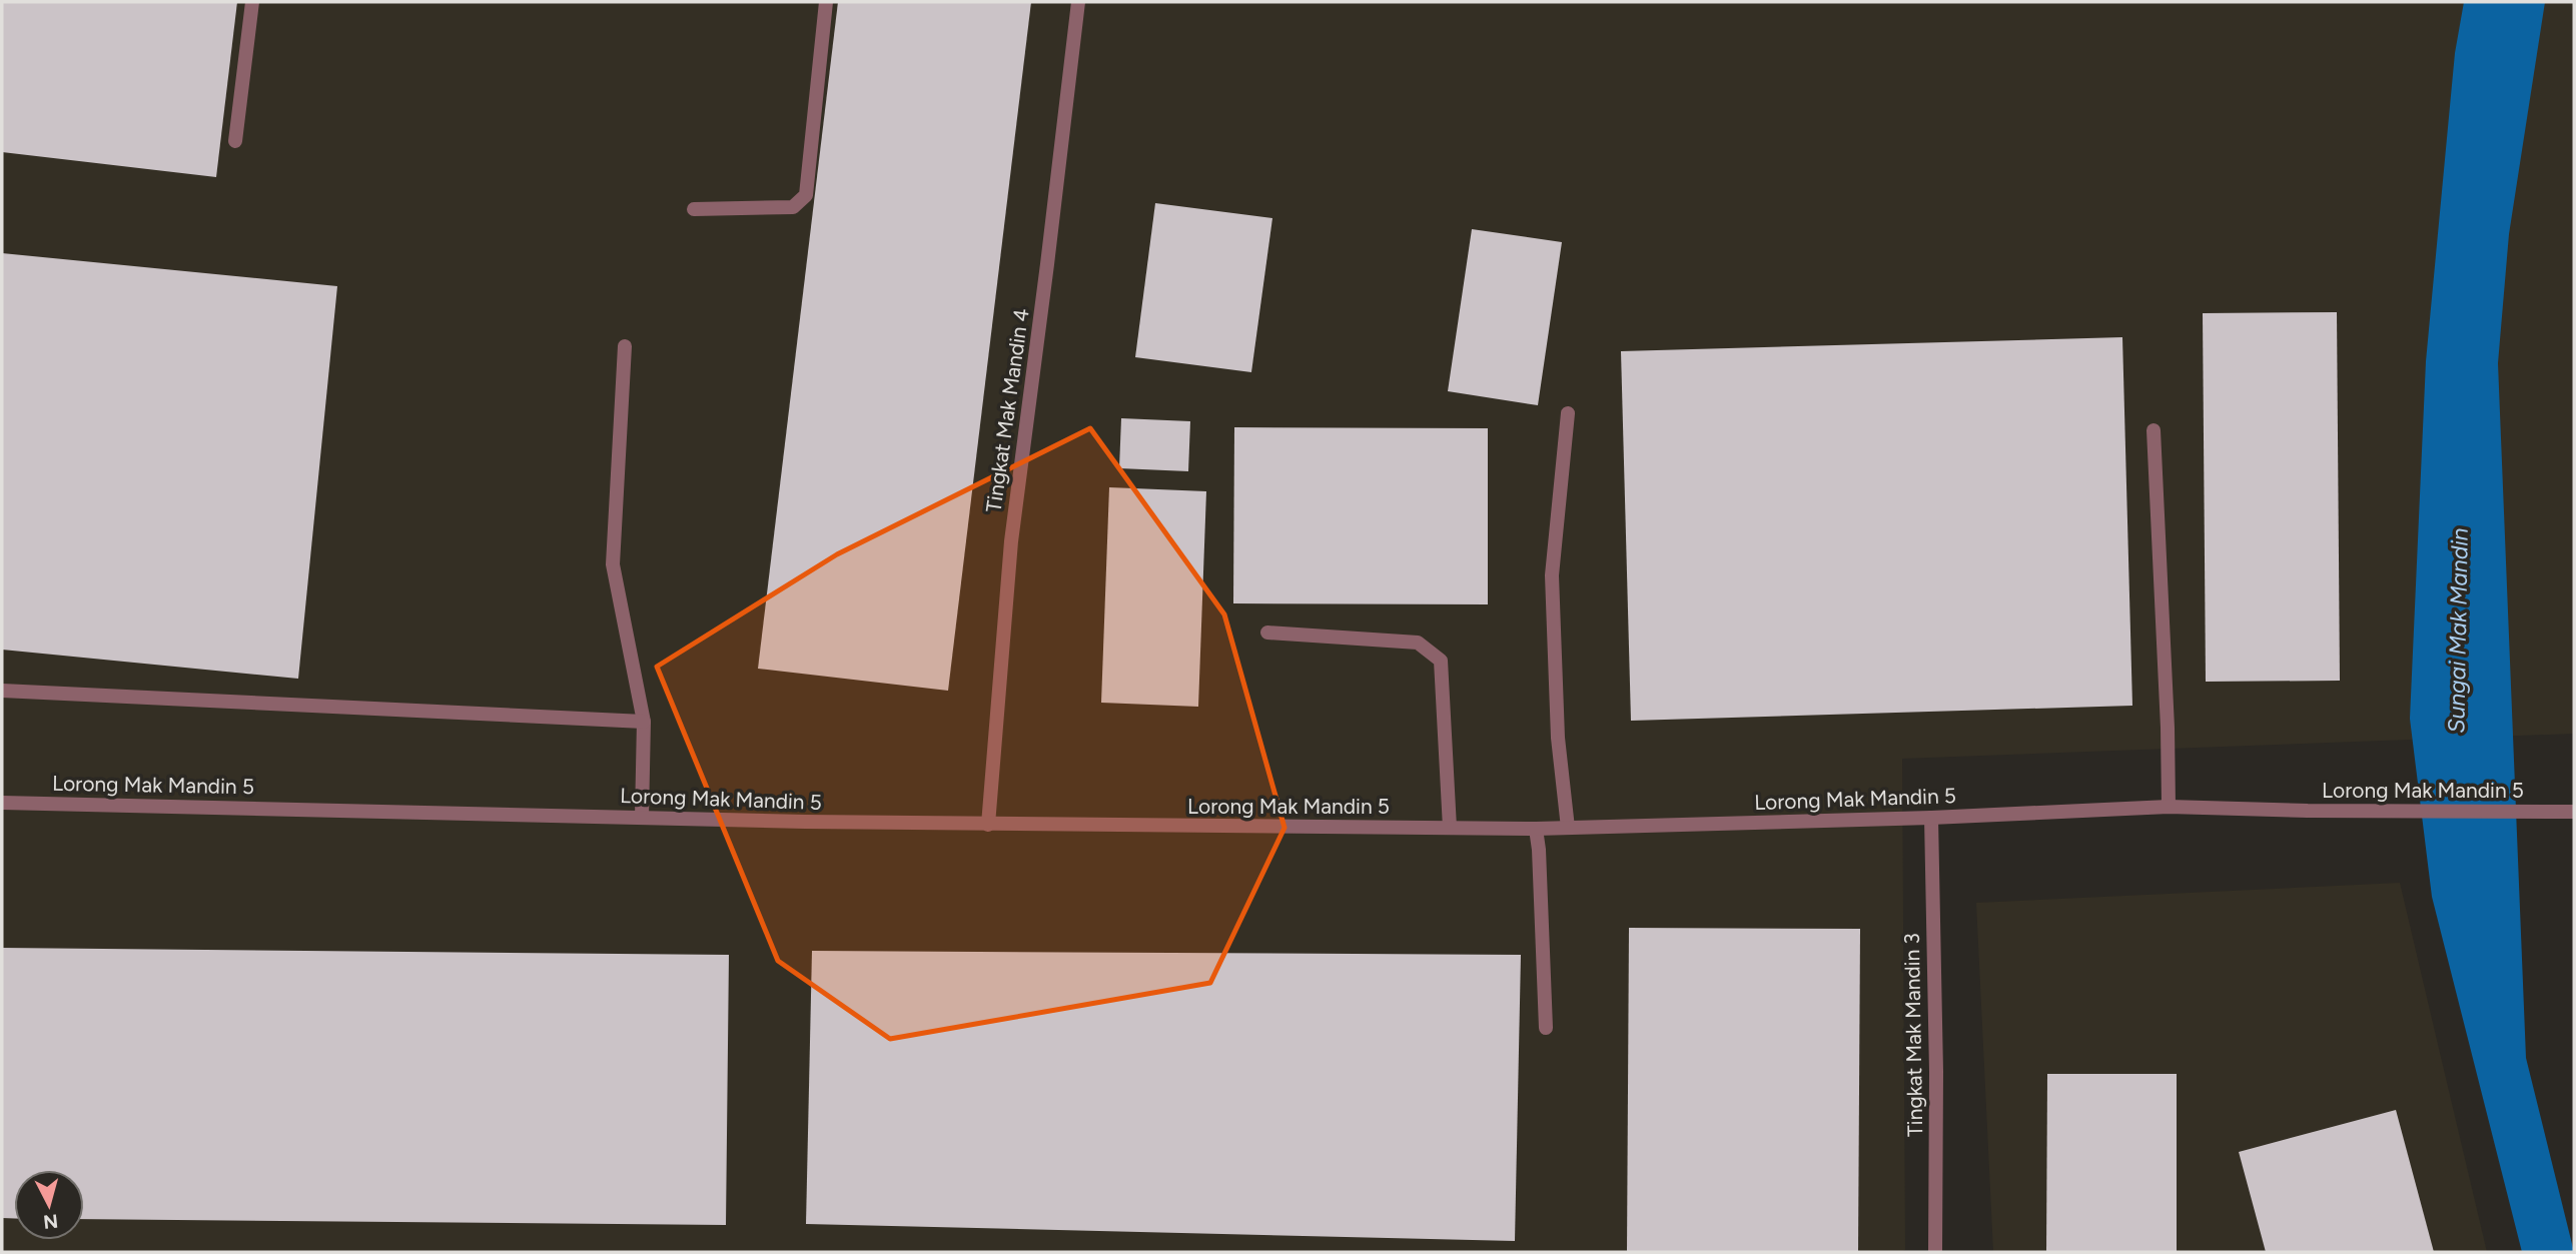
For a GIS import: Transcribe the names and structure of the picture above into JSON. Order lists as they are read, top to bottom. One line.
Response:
{"streets":{"street":["Tingkat Mak Mandin 4","Lorong Mak Mandin 5","Tingkat Mak Mandin 3"]},"crossings":[["Tingkat Mak Mandin 4","Lorong Mak Mandin 5"],["Lorong Mak Mandin 5","Tingkat Mak Mandin 3"]],"water":["Sungai Mak Mandin"],"north":"bottom"}
